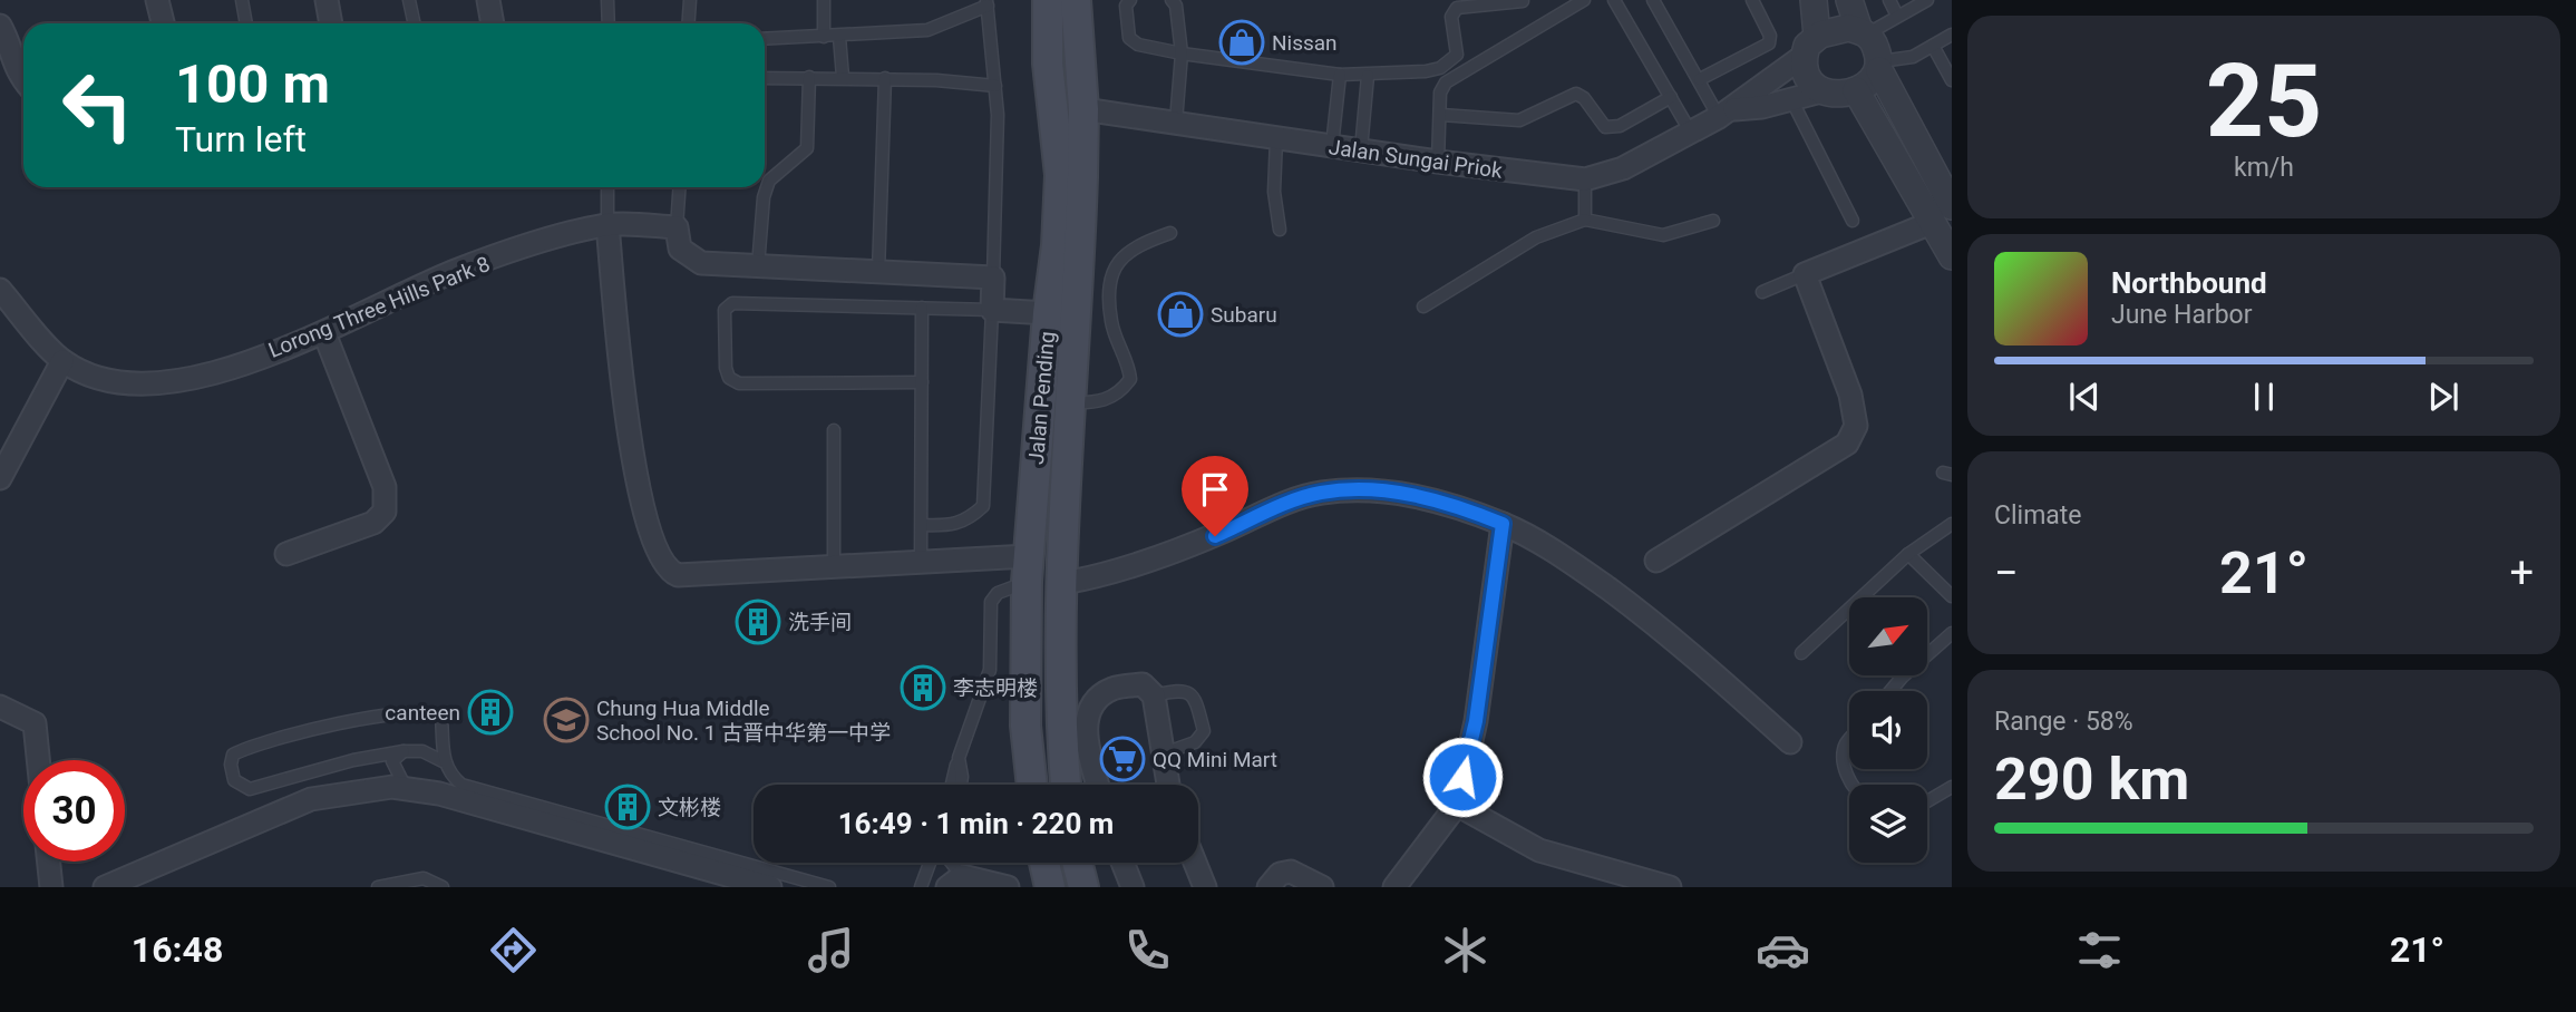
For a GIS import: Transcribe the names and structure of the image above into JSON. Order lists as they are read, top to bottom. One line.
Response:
{"streets":{"main road":["Jalan Pending"],"street":["Jalan Sungai Priok","Lorong Three Hills Park 8"]},"crossings":[["Jalan Sungai Priok","Jalan Pending"]],"places":{"shop":["Nissan","Subaru"],"building":["洗手间","李志明楼","canteen","文彬楼"],"school or university":["Chung Hua Middle School No. 1 古晋中华第一中学"],"supermarket":["QQ Mini Mart"]},"north":"top right","page":{"tile":[["25","km/h"],"Climate",["Range · 58%","290 km"]],"turn":["100 m","Turn left"],"song":["Northbound","June Harbor"],"heat":["−","21°","+"],"limit":"30","trip":"16:49 · 1 min · 220 m","tabs":["16:48","21°"]}}
